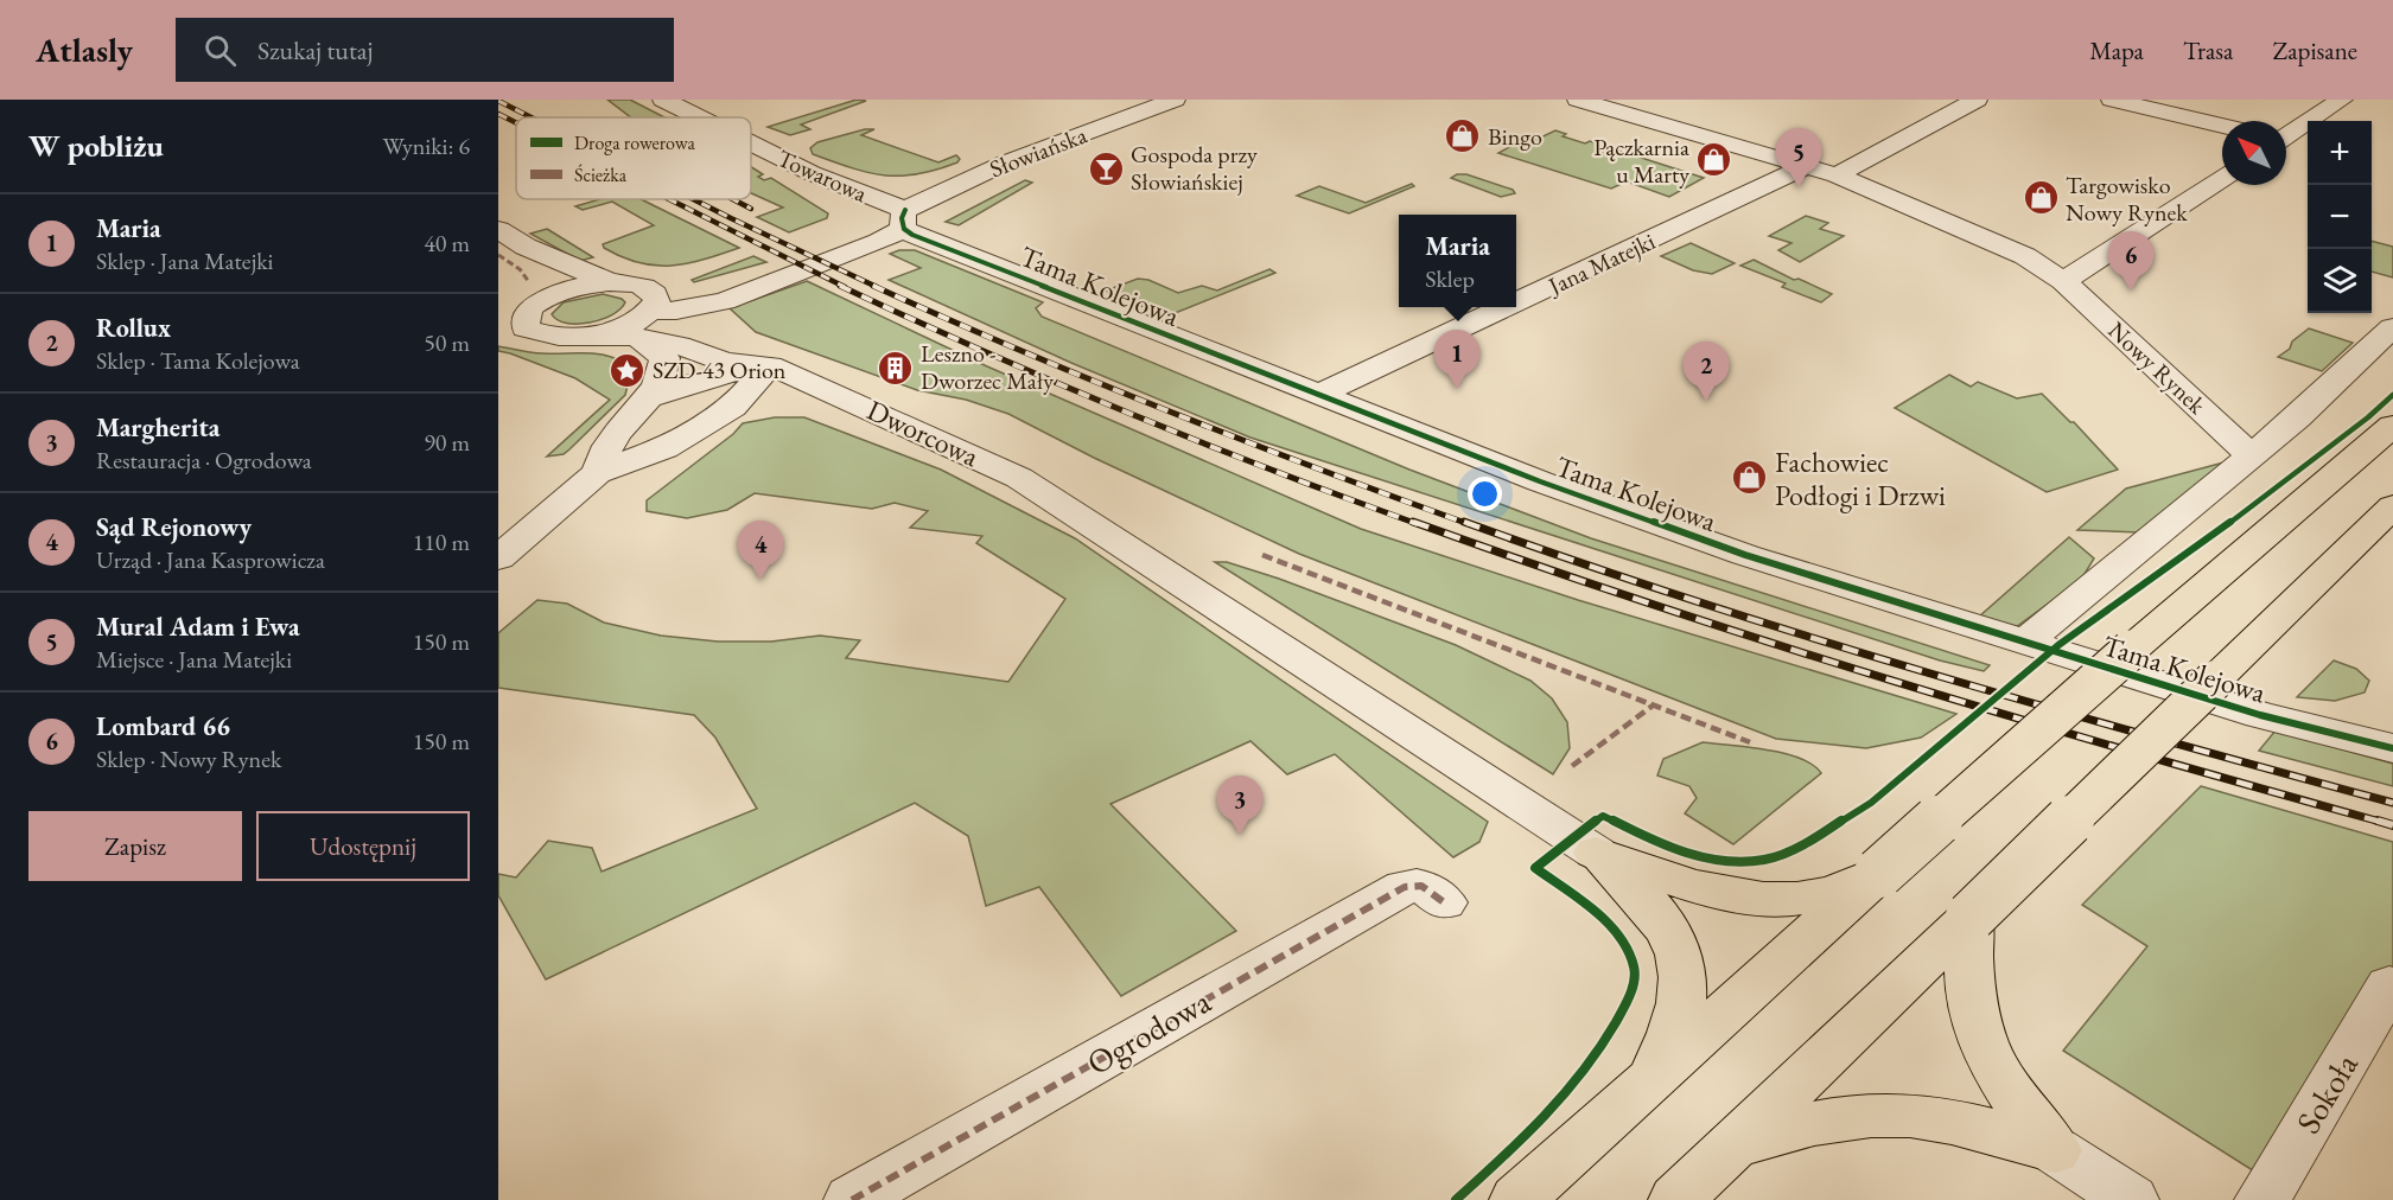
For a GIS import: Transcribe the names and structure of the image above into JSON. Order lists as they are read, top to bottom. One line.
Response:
{"streets":{"street":["Słowiańska","Towarowa","Jana Matejki","Tama Kolejowa","Nowy Rynek","Dworcowa","Ogrodowa","Sokoła"]},"crossings":[["Słowiańska","Towarowa"],["Słowiańska","Tama Kolejowa"],["Słowiańska","Dworcowa"],["Towarowa","Tama Kolejowa"],["Jana Matejki","Tama Kolejowa"],["Jana Matejki","Nowy Rynek"]],"places":{"shop":["Bingo","Pączkarnia u Marty","Targowisko Nowy Rynek","Fachowiec Podłogi i Drzwi"],"bar":["Gospoda przy Słowiańskiej"],"building":["Leszno - Dworzec Mały"],"place":["SZD-43 Orion"]},"legend":["Droga rowerowa","Ścieżka"],"north":"top left","page":{"header":"Atlasly","search":"Szukaj tutaj","nav":["Mapa","Trasa","Zapisane"],"heading":["W pobliżu","Wyniki: 6"],"map_buttons":["+","−"],"pins":["5","6","1","2","4","3"],"list":[{"mark":"1","name":"Maria","note":"Sklep · Jana Matejki","value":"40 m"},{"mark":"2","name":"Rollux","note":"Sklep · Tama Kolejowa","value":"50 m"},{"mark":"3","name":"Margherita","note":"Restauracja · Ogrodowa","value":"90 m"},{"mark":"4","name":"Sąd Rejonowy","note":"Urząd · Jana Kasprowicza","value":"110 m"},{"mark":"5","name":"Mural Adam i Ewa","note":"Miejsce · Jana Matejki","value":"150 m"},{"mark":"6","name":"Lombard 66","note":"Sklep · Nowy Rynek","value":"150 m"}],"popup":["Maria","Sklep"],"buttons":["Zapisz","Udostępnij"]}}
